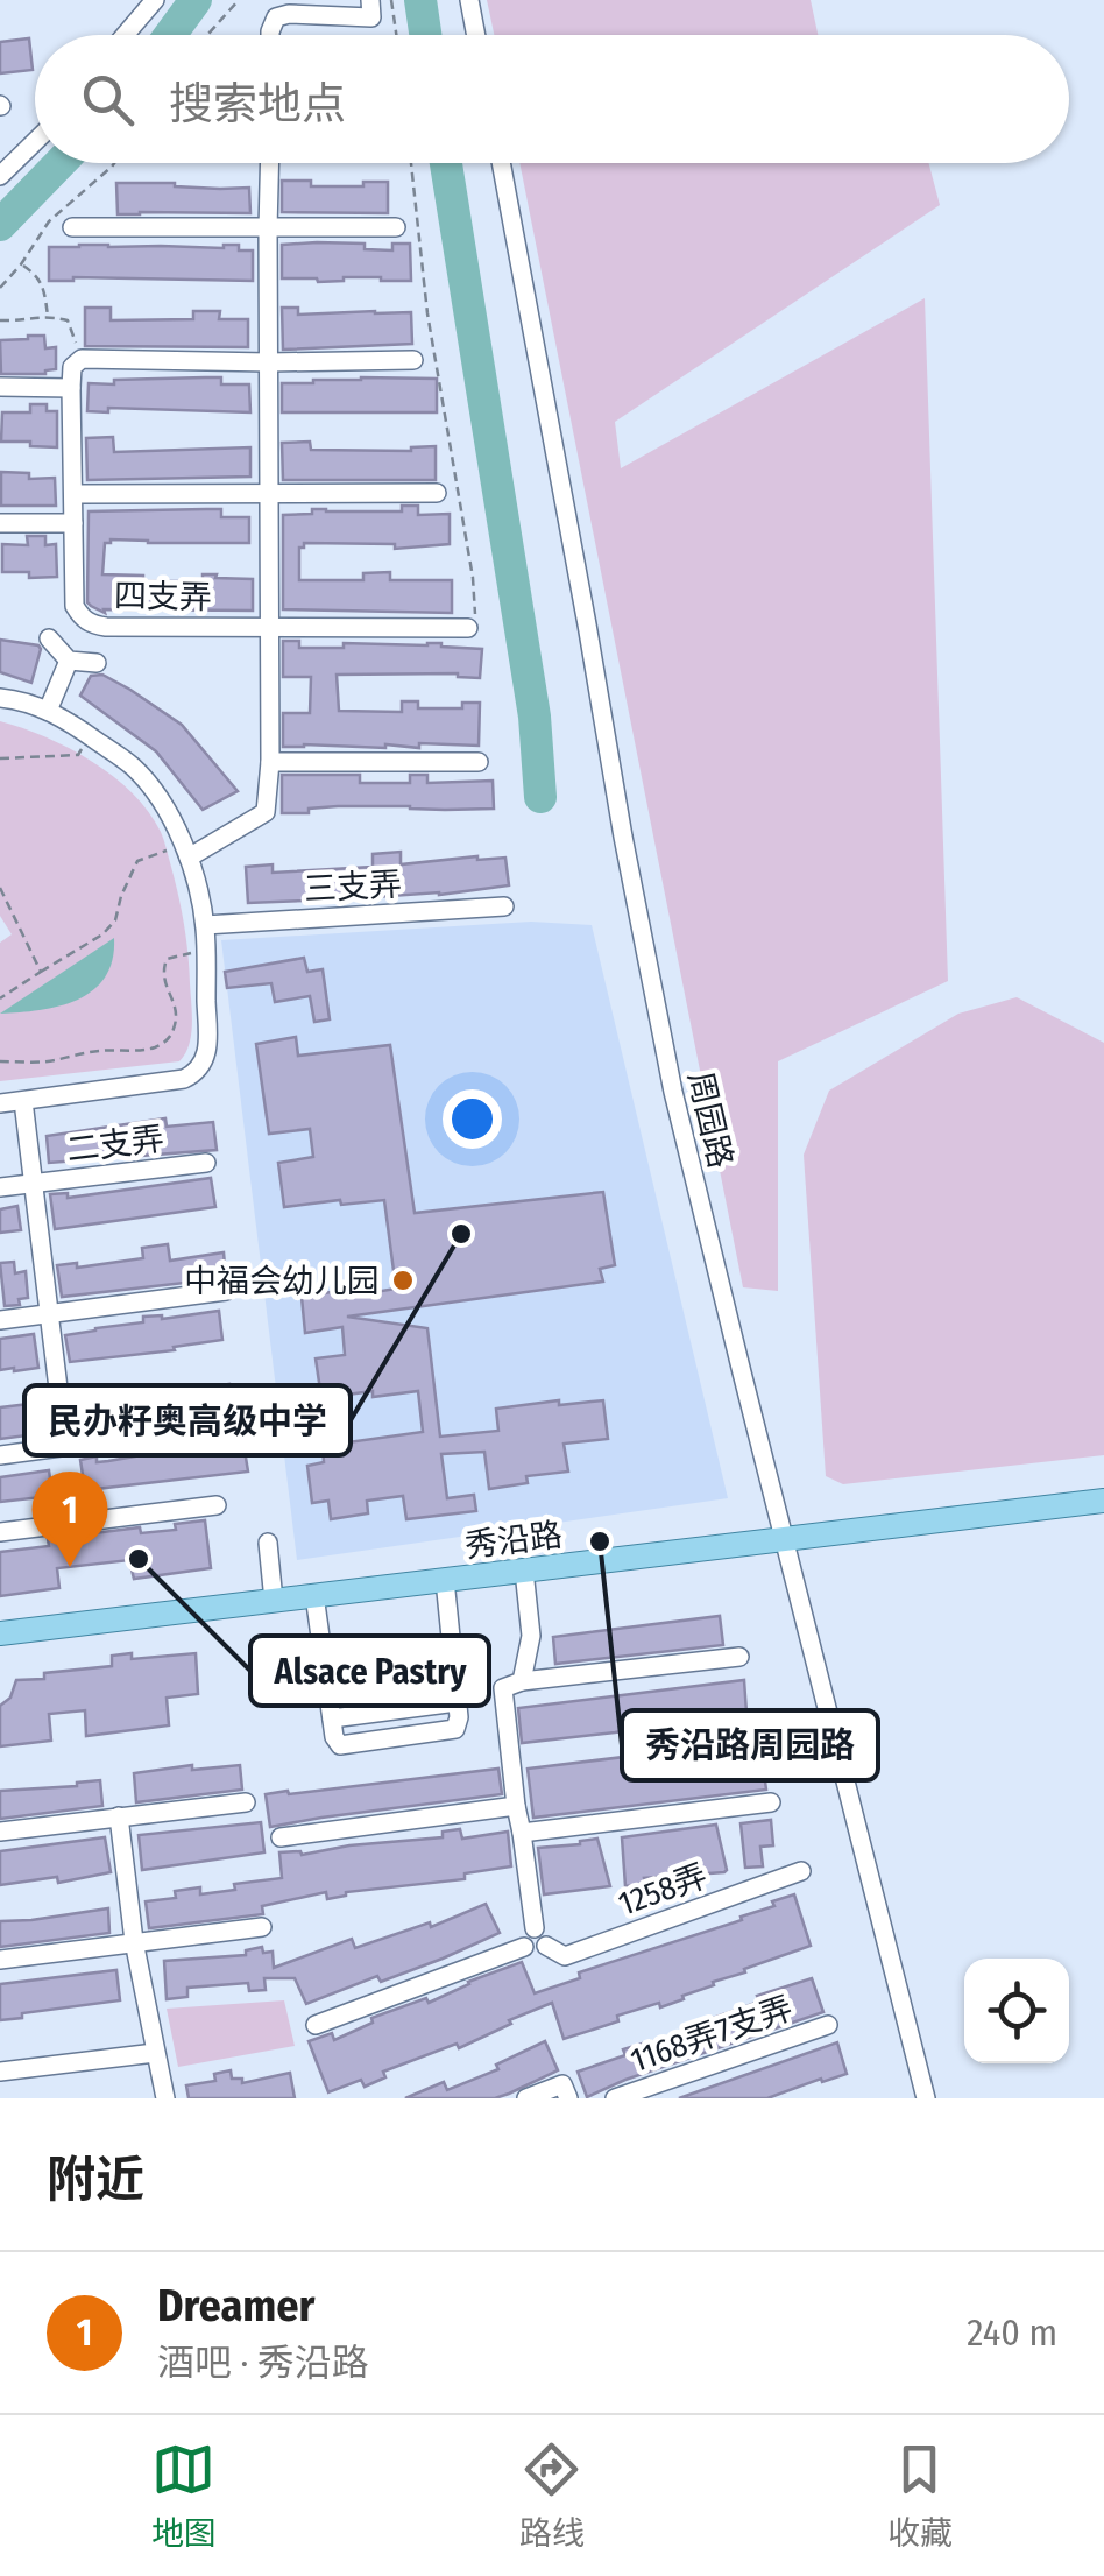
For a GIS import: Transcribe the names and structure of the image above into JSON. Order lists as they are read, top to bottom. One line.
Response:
{"streets":{"main road":["秀沿路"],"street":["四支弄","三支弄","周园路","二支弄","1258弄","1168弄7支弄"]},"crossings":[["周园路","秀沿路"]],"places":["民办籽奥高级中学","中福会幼儿园","秀沿路周园路","Alsace Pastry"],"page":{"search":"搜索地点","pins":"1","heading":"附近","list":[{"mark":"1","name":"Dreamer","note":"酒吧 · 秀沿路","value":"240 m"}],"nav":["地图","路线","收藏"]}}
